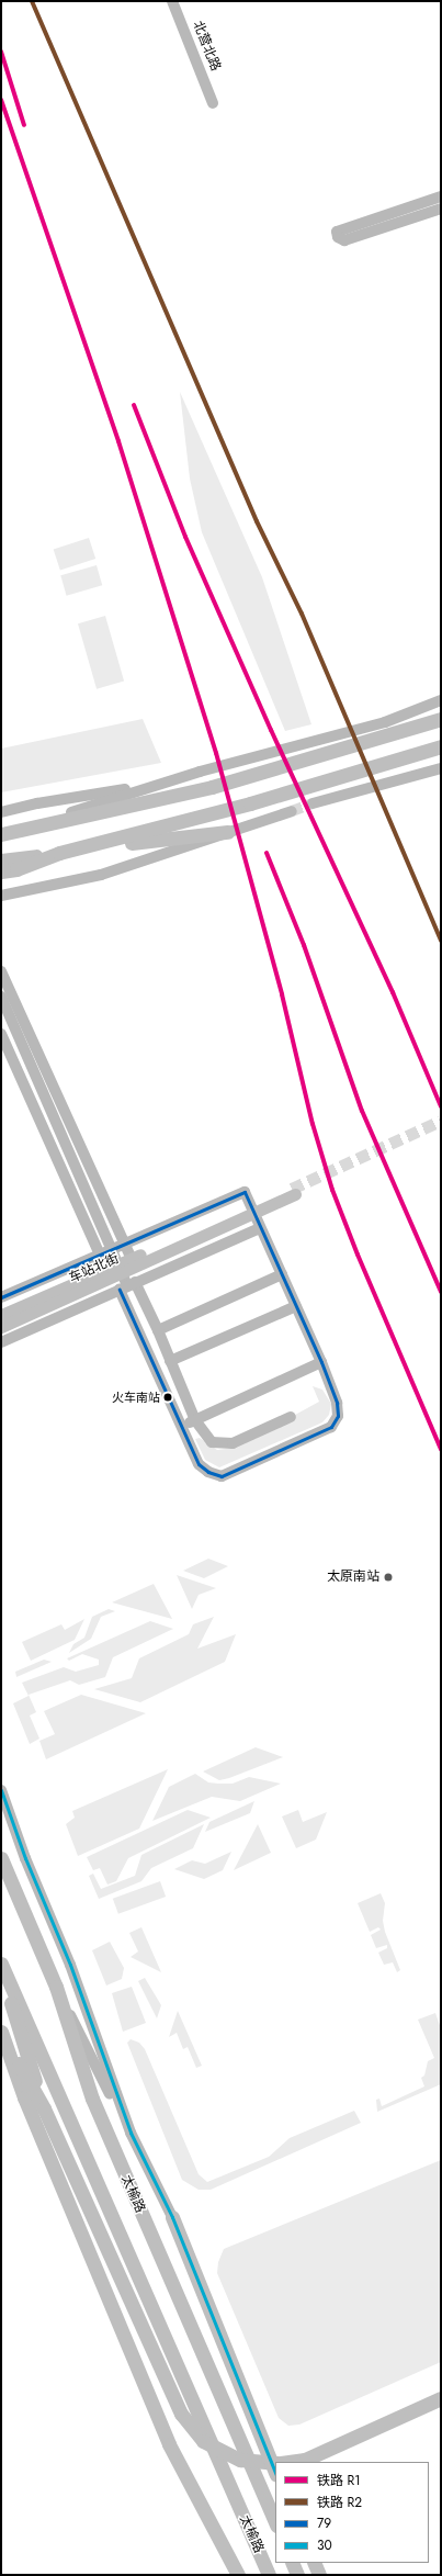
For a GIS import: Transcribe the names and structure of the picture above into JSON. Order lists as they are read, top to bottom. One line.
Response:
{"streets":{"highway":["太榆路"],"main road":["车站北街"],"street":["北营北路"]},"places":["火车南站","太原南站"],"lines":["rail line R2","rail line R1","transit line 79","transit line 30"],"legend":["铁路 R1","铁路 R2","79","30"]}
